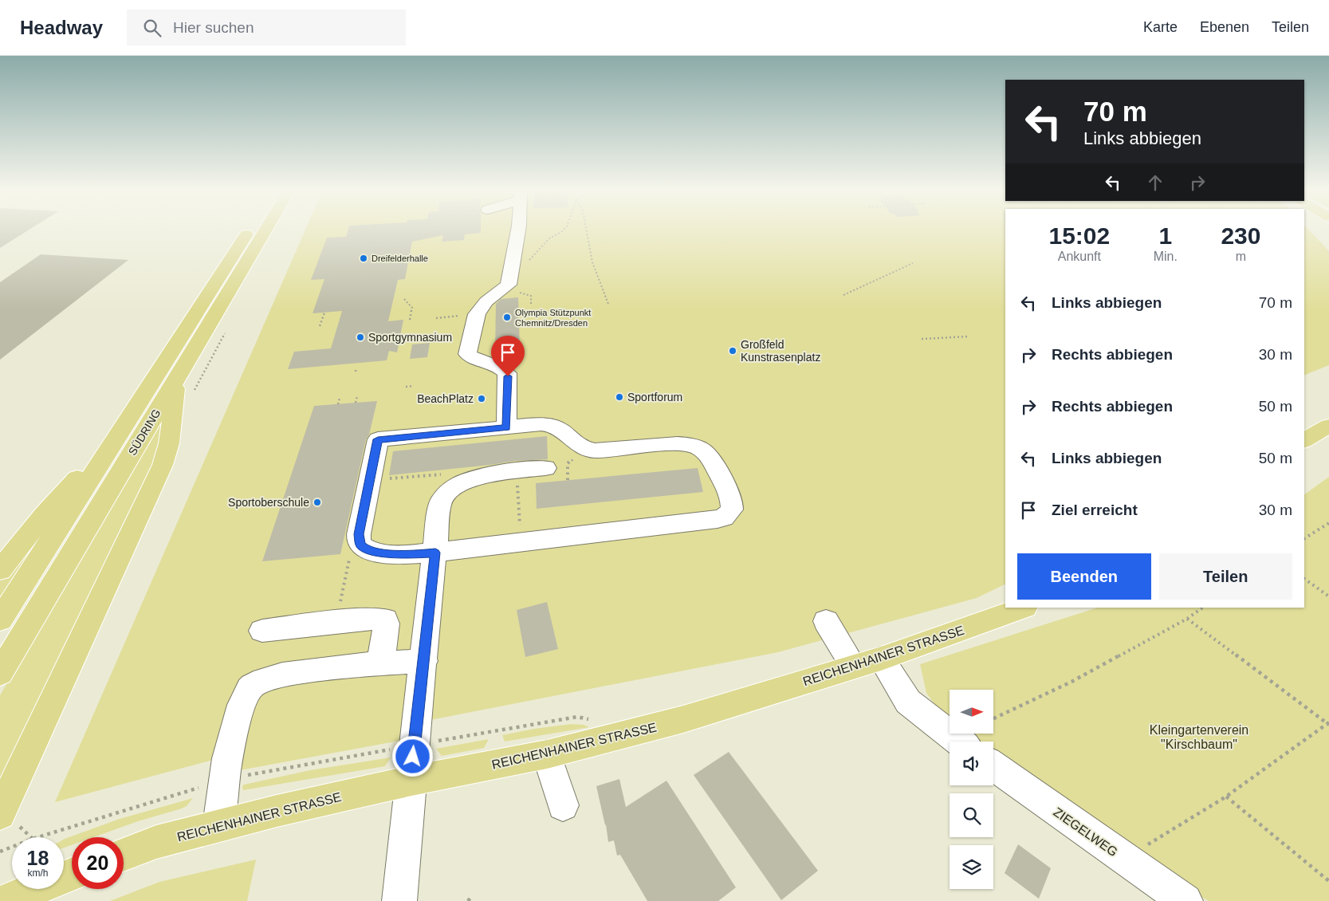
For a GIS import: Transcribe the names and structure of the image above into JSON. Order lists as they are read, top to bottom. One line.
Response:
{"streets":{"main road":["SÜDRING","REICHENHAINER STRASSE"],"street":["ZIEGELWEG"]},"parks":["Kleingartenverein \"Kirschbaum\""],"places":["Dreifelderhalle","Olympia Stützpunkt Chemnitz/Dresden","Sportgymnasium","Großfeld Kunstrasenplatz","Sportforum","BeachPlatz","Sportoberschule"],"north":"right","page":{"header":"Headway","search":"Hier suchen","nav":["Karte","Ebenen","Teilen"],"turn":["70 m","Links abbiegen"],"eta":["15:02","Ankunft","1","Min.","230","m"],"list":[{"name":"Links abbiegen","value":"70 m"},{"name":"Rechts abbiegen","value":"30 m"},{"name":"Rechts abbiegen","value":"50 m"},{"name":"Links abbiegen","value":"50 m"},{"name":"Ziel erreicht","value":"30 m"}],"buttons":["Beenden","Teilen"],"speed":"18 km/h","limit":"20"}}
